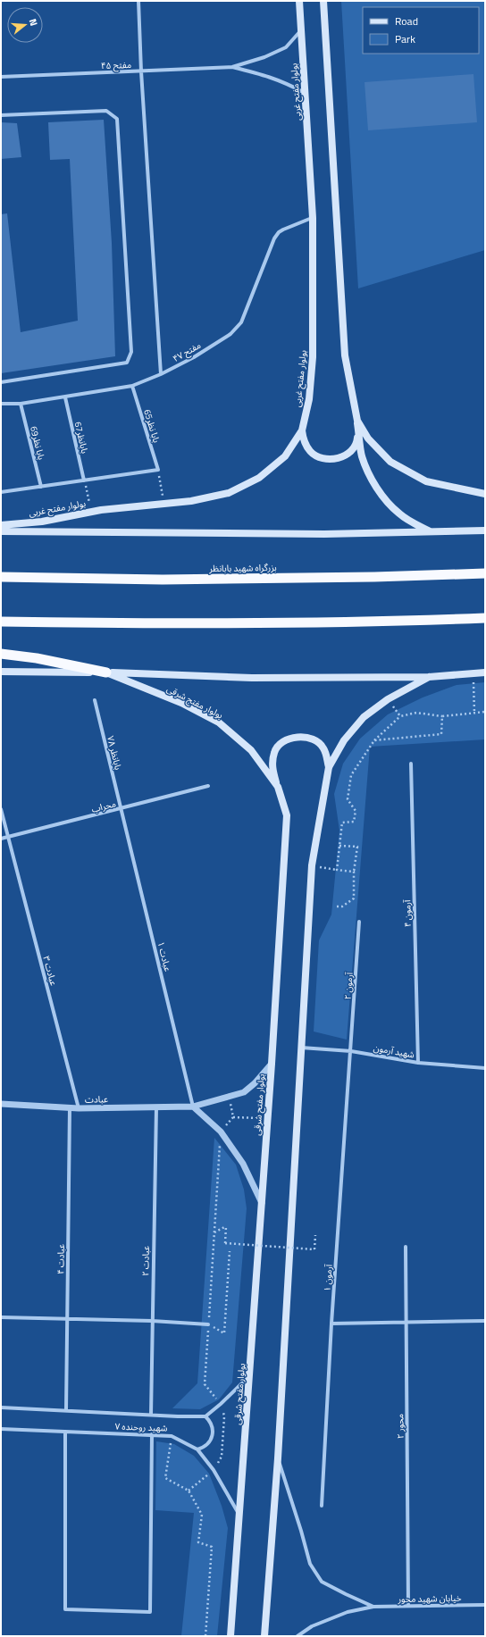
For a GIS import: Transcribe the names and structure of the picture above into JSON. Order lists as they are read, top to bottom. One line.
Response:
{"streets":{"highway":["بزرگراه شهید بابانظر"],"main road":["بولوار مفتح غربی","بولوار مفتح شرقی"],"street":["مفتح ۴۵","مفتح ۴۷","بابا نظر65","بابانظر67","بابا نظر69","بابانظر ۷۸","محراب","آرمون ۴","عبادت ۱","عبادت ۳","آرمون ۲","شهید آرمون","عبادت","عبادت ۴","عبادت ۲","آرمون ۱","محور ۲","شهید روحنده ۷","خیابان شهید محور"]},"crossings":[["بولوار مفتح غربی","مفتح ۴۷"],["مفتح ۴۷","بابا نظر65"],["مفتح ۴۷","بابانظر67"],["مفتح ۴۷","بابا نظر69"],["بولوار مفتح شرقی","عبادت"],["بولوار مفتح شرقی","شهید روحنده ۷"],["بابانظر ۷۸","محراب"],["بابانظر ۷۸","عبادت ۱"],["محراب","عبادت ۱"],["محراب","عبادت ۳"],["آرمون ۴","شهید آرمون"],["عبادت ۱","عبادت"],["عبادت ۳","عبادت"],["آرمون ۲","شهید آرمون"],["آرمون ۲","آرمون ۱"],["شهید آرمون","آرمون ۱"],["عبادت","عبادت ۴"],["عبادت","عبادت ۲"],["عبادت ۴","شهید روحنده ۷"],["عبادت ۲","شهید روحنده ۷"],["محور ۲","خیابان شهید محور"]],"legend":["Road","Park"],"north":"right"}
